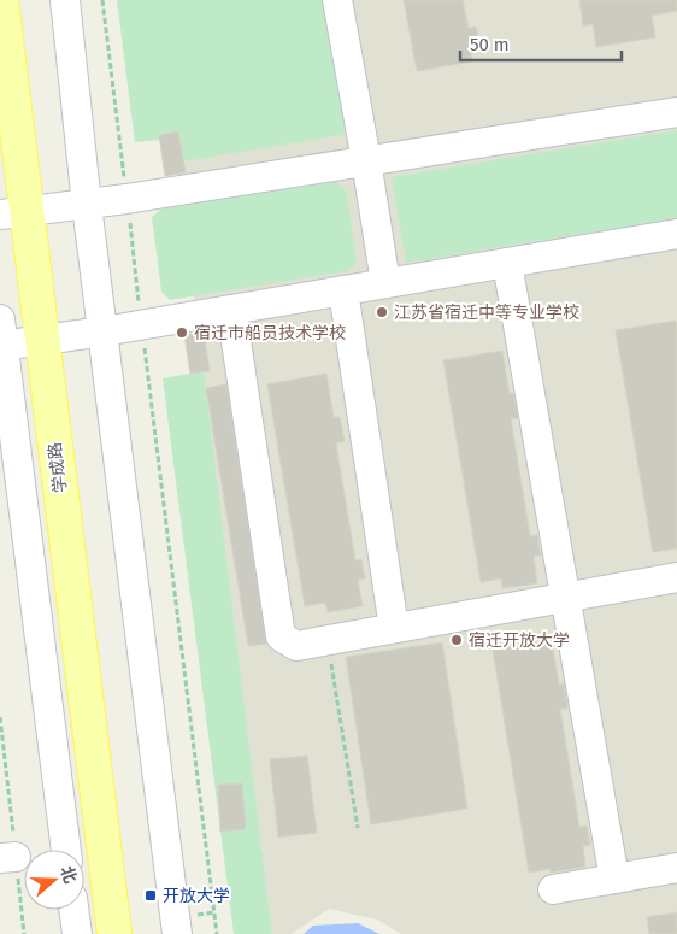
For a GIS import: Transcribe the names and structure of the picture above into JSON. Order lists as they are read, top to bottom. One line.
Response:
{"streets":{"main road":["学成路"]},"places":{"other":["江苏省宿迁中等专业学校","宿迁市船员技术学校","宿迁开放大学"],"transit":["开放大学"]},"scale_bar":"50 m","north":"right"}
